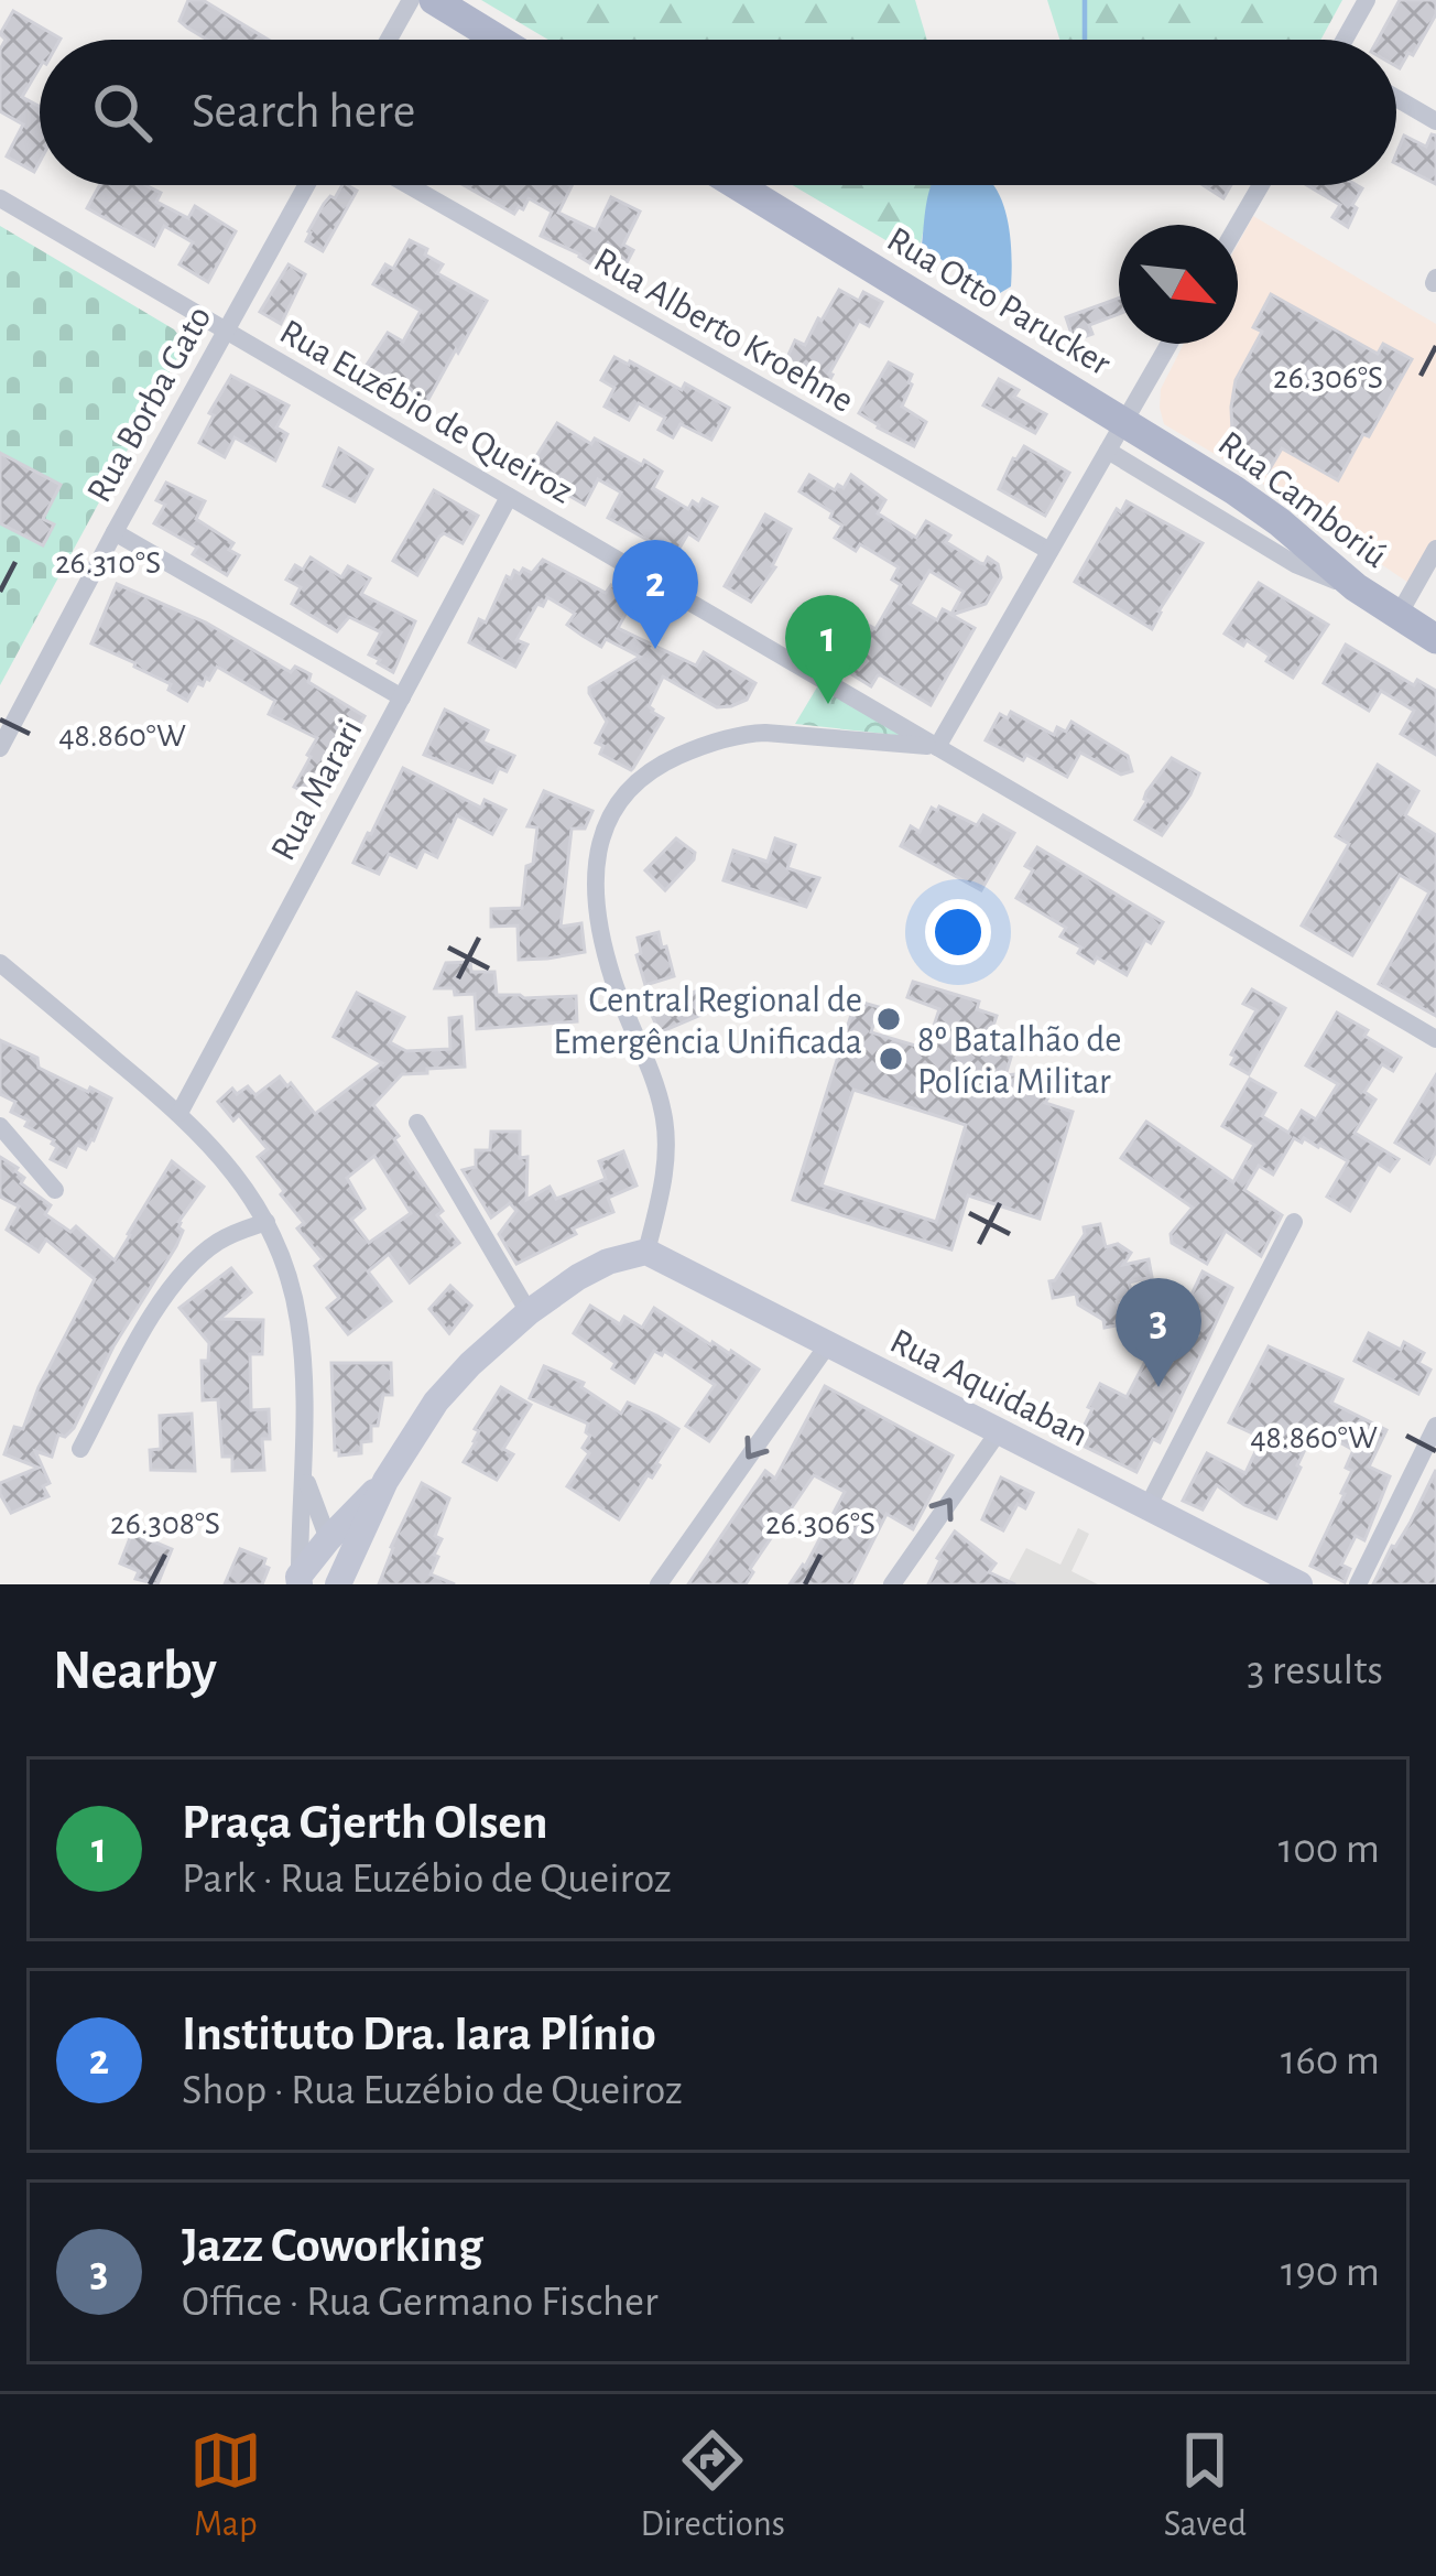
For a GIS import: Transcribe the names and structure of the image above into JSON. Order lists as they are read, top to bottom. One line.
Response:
{"streets":{"main road":["Rua Otto Parucker","Rua Camboriú"],"street":["Rua Alberto Kroehne","Rua Borba Gato","Rua Euzébio de Queiroz","Rua Marari","Rua Aquidaban"]},"crossings":[["Rua Otto Parucker","Rua Camboriú"],["Rua Borba Gato","Rua Euzébio de Queiroz"],["Rua Euzébio de Queiroz","Rua Marari"]],"places":["Central Regional de Emergência Unificada","8º Batalhão de Polícia Militar"],"north":"bottom right","page":{"search":"Search here","pins":["2","1","3"],"heading":["Nearby","3 results"],"list":[{"mark":"1","name":"Praça Gjerth Olsen","note":"Park · Rua Euzébio de Queiroz","value":"100 m"},{"mark":"2","name":"Instituto Dra. Iara Plínio","note":"Shop · Rua Euzébio de Queiroz","value":"160 m"},{"mark":"3","name":"Jazz Coworking","note":"Office · Rua Germano Fischer","value":"190 m"}],"nav":["Map","Directions","Saved"]},"coordinates":["26.306°S","26.310°S","48.860°W","26.308°S"]}
